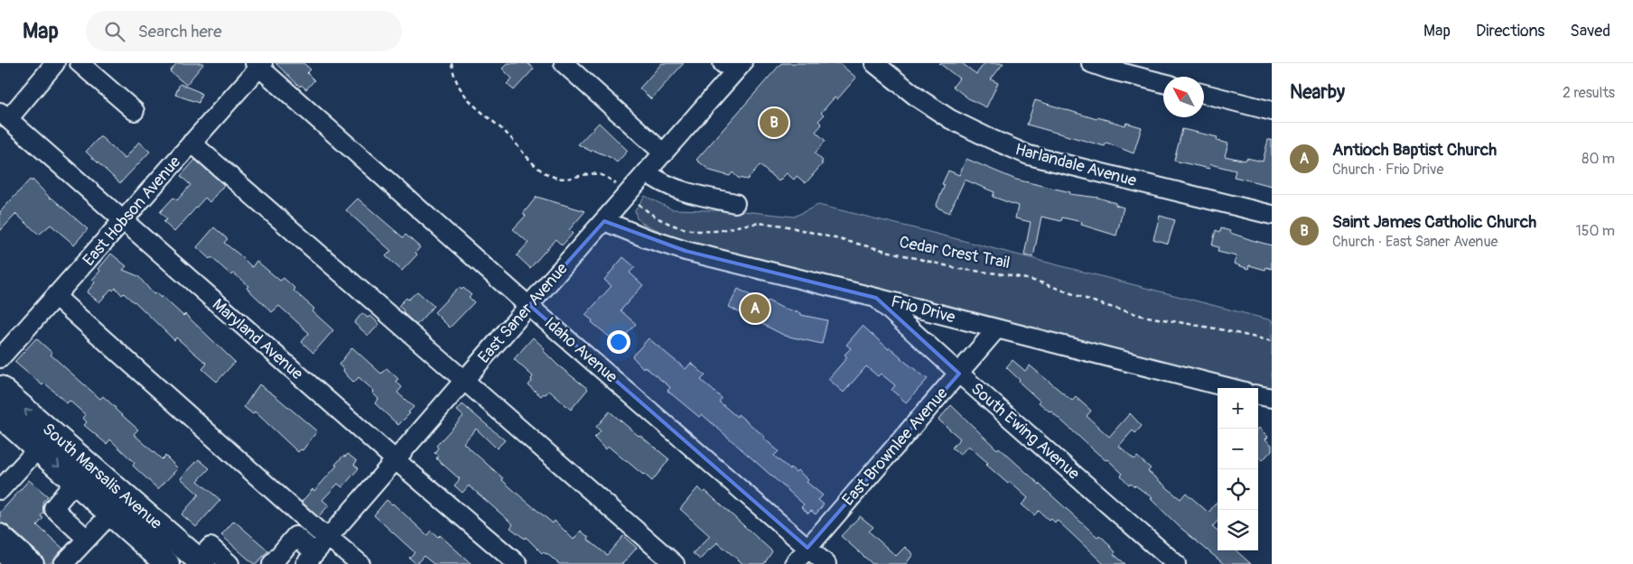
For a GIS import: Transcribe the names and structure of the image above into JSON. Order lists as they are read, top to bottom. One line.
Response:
{"streets":{"main road":["South Marsalis Avenue"],"street":["Harlandale Avenue","East Hobson Avenue","Frio Drive","East Saner Avenue","Maryland Avenue","Idaho Avenue","South Ewing Avenue","East Brownlee Avenue"],"path":["Cedar Crest Trail"]},"crossings":[["East Hobson Avenue","Maryland Avenue"],["East Hobson Avenue","Idaho Avenue"],["Frio Drive","East Saner Avenue"],["Frio Drive","South Ewing Avenue"],["Frio Drive","East Brownlee Avenue"],["East Saner Avenue","Maryland Avenue"],["East Saner Avenue","Idaho Avenue"],["Idaho Avenue","East Brownlee Avenue"],["South Ewing Avenue","East Brownlee Avenue"]],"north":"top left","page":{"header":"Map","search":"Search here","nav":["Map","Directions","Saved"],"heading":["Nearby","2 results"],"pins":["B","A"],"list":[{"mark":"A","name":"Antioch Baptist Church","note":"Church · Frio Drive","value":"80 m"},{"mark":"B","name":"Saint James Catholic Church","note":"Church · East Saner Avenue","value":"150 m"}],"map_buttons":["+","−"]}}
